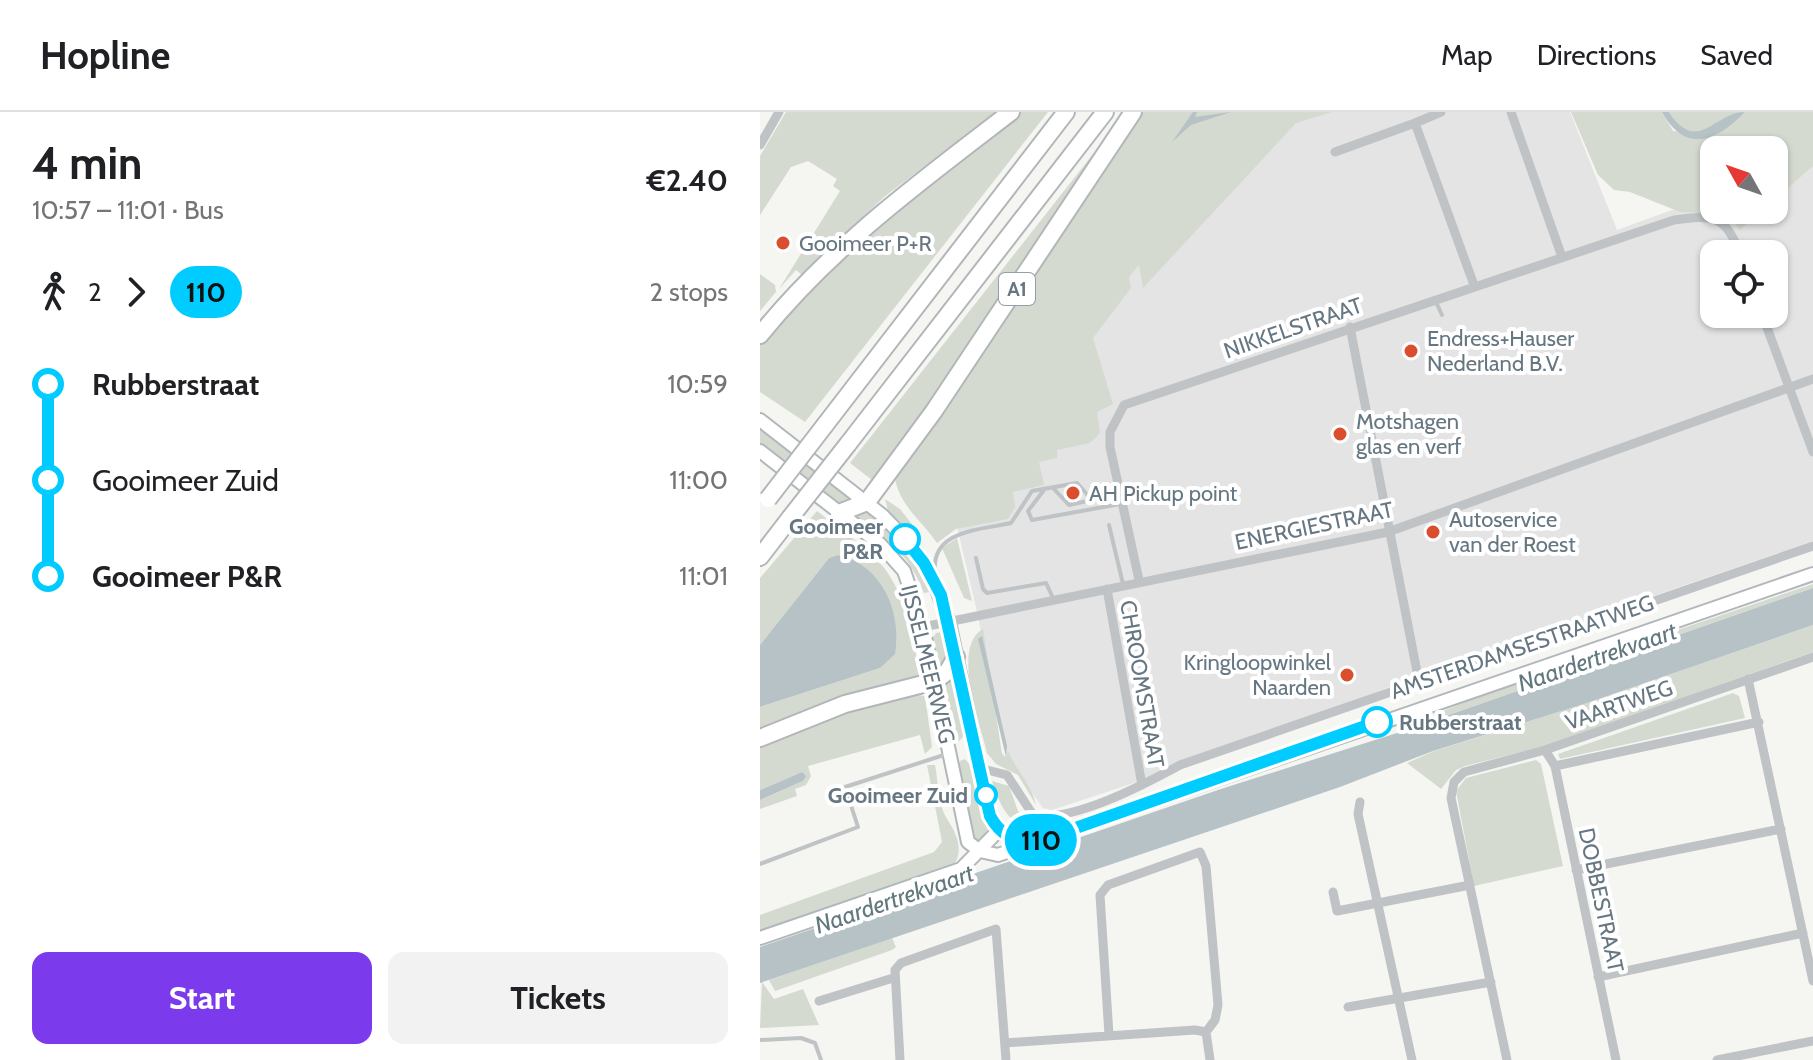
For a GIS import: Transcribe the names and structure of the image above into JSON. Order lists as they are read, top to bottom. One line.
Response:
{"streets":{"highway":["A1"],"street":["NIKKELSTRAAT","ENERGIESTRAAT","AMSTERDAMSESTRAATWEG","IJSSELMEERWEG","CHROOMSTRAAT","VAARTWEG","DOBBESTRAAT"]},"crossings":[["A1","IJSSELMEERWEG"],["NIKKELSTRAAT","CHROOMSTRAAT"],["ENERGIESTRAAT","IJSSELMEERWEG"],["ENERGIESTRAAT","CHROOMSTRAAT"],["AMSTERDAMSESTRAATWEG","IJSSELMEERWEG"],["AMSTERDAMSESTRAATWEG","CHROOMSTRAAT"],["VAARTWEG","DOBBESTRAAT"]],"water":["Naardertrekvaart"],"places":["Gooimeer P+R","Endress+Hauser Nederland B.V.","Motshagen glas en verf","AH Pickup point","Autoservice van der Roest","Gooimeer P&R","Kringloopwinkel Naarden","Rubberstraat","Gooimeer Zuid"],"lines":["bus line 110"],"north":"top left","page":{"header":"Hopline","nav":["Map","Directions","Saved"],"heading":["4 min","10:57 – 11:01 · Bus","€2.40"],"on_map":"110","legs":["2","110","2 stops"],"list":[{"name":"Rubberstraat","value":"10:59"},{"name":"Gooimeer Zuid","value":"11:00"},{"name":"Gooimeer P&R","value":"11:01"}],"buttons":["Start","Tickets"]}}
